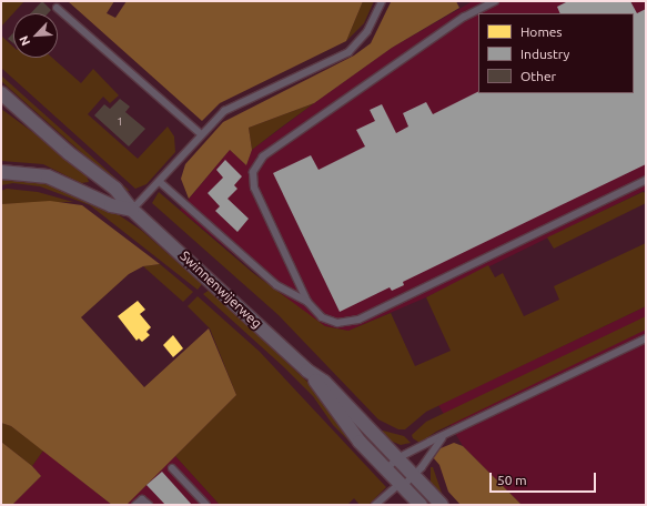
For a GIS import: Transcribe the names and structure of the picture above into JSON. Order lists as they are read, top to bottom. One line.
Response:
{"streets":{"street":["Swinnenwijerweg"]},"house_numbers":["1"],"legend":["Homes","Industry","Other"],"scale_bar":"50 m","north":"bottom left"}
